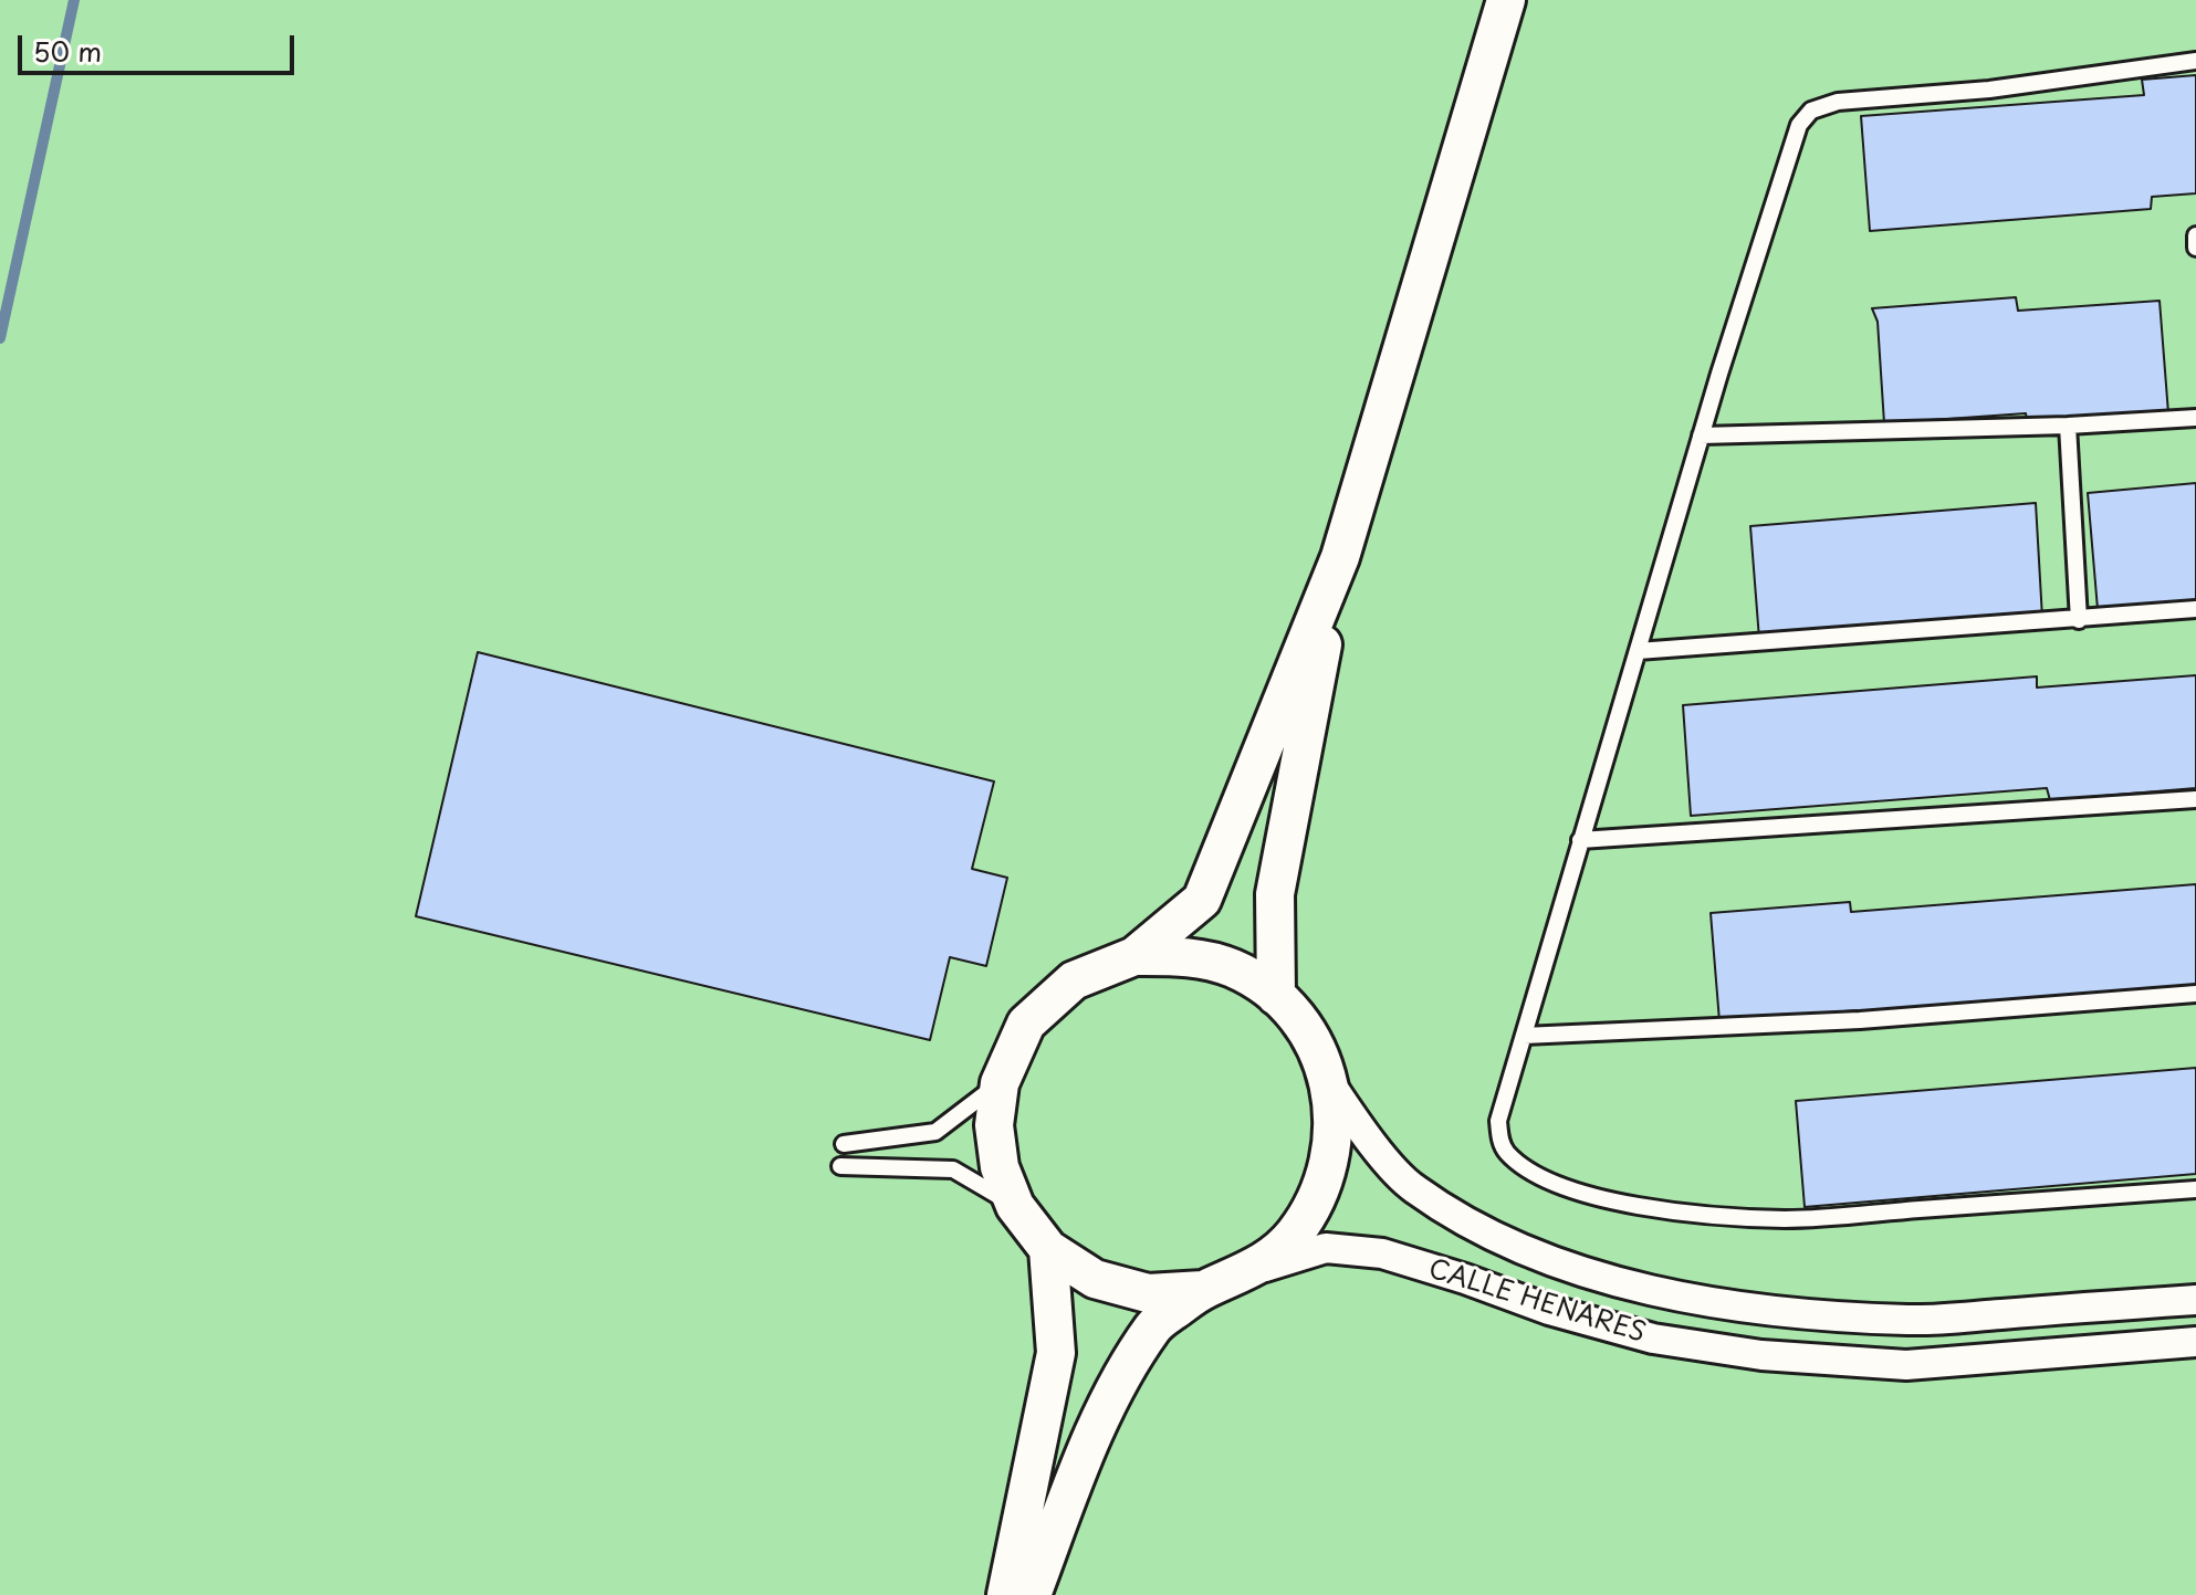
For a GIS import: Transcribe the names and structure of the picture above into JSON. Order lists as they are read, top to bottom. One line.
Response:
{"streets":{"street":["CALLE HENARES"]},"scale_bar":"50 m"}
